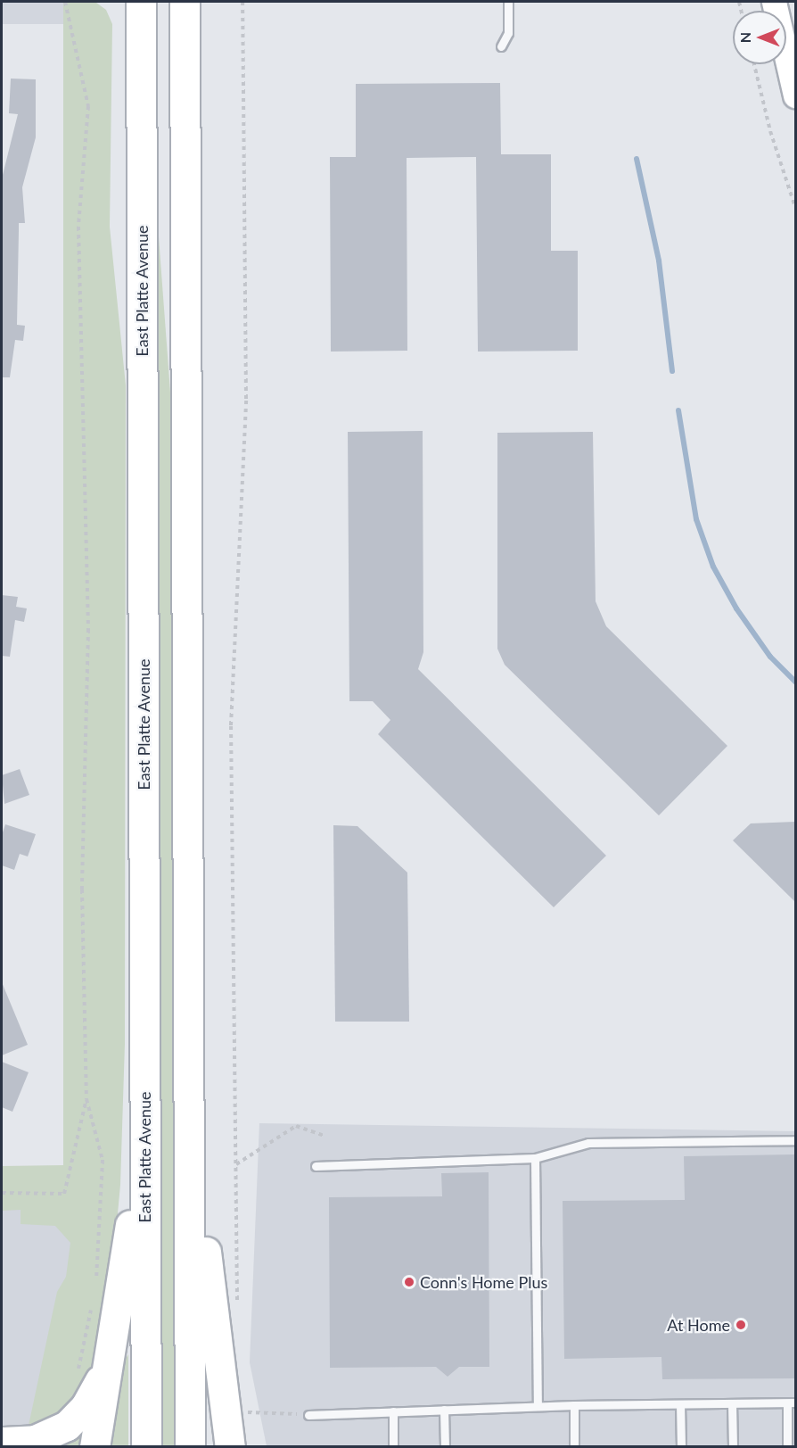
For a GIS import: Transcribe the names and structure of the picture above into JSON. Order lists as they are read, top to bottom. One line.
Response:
{"streets":{"highway":["East Platte Avenue"]},"places":["Conn's Home Plus","At Home"],"north":"left"}
